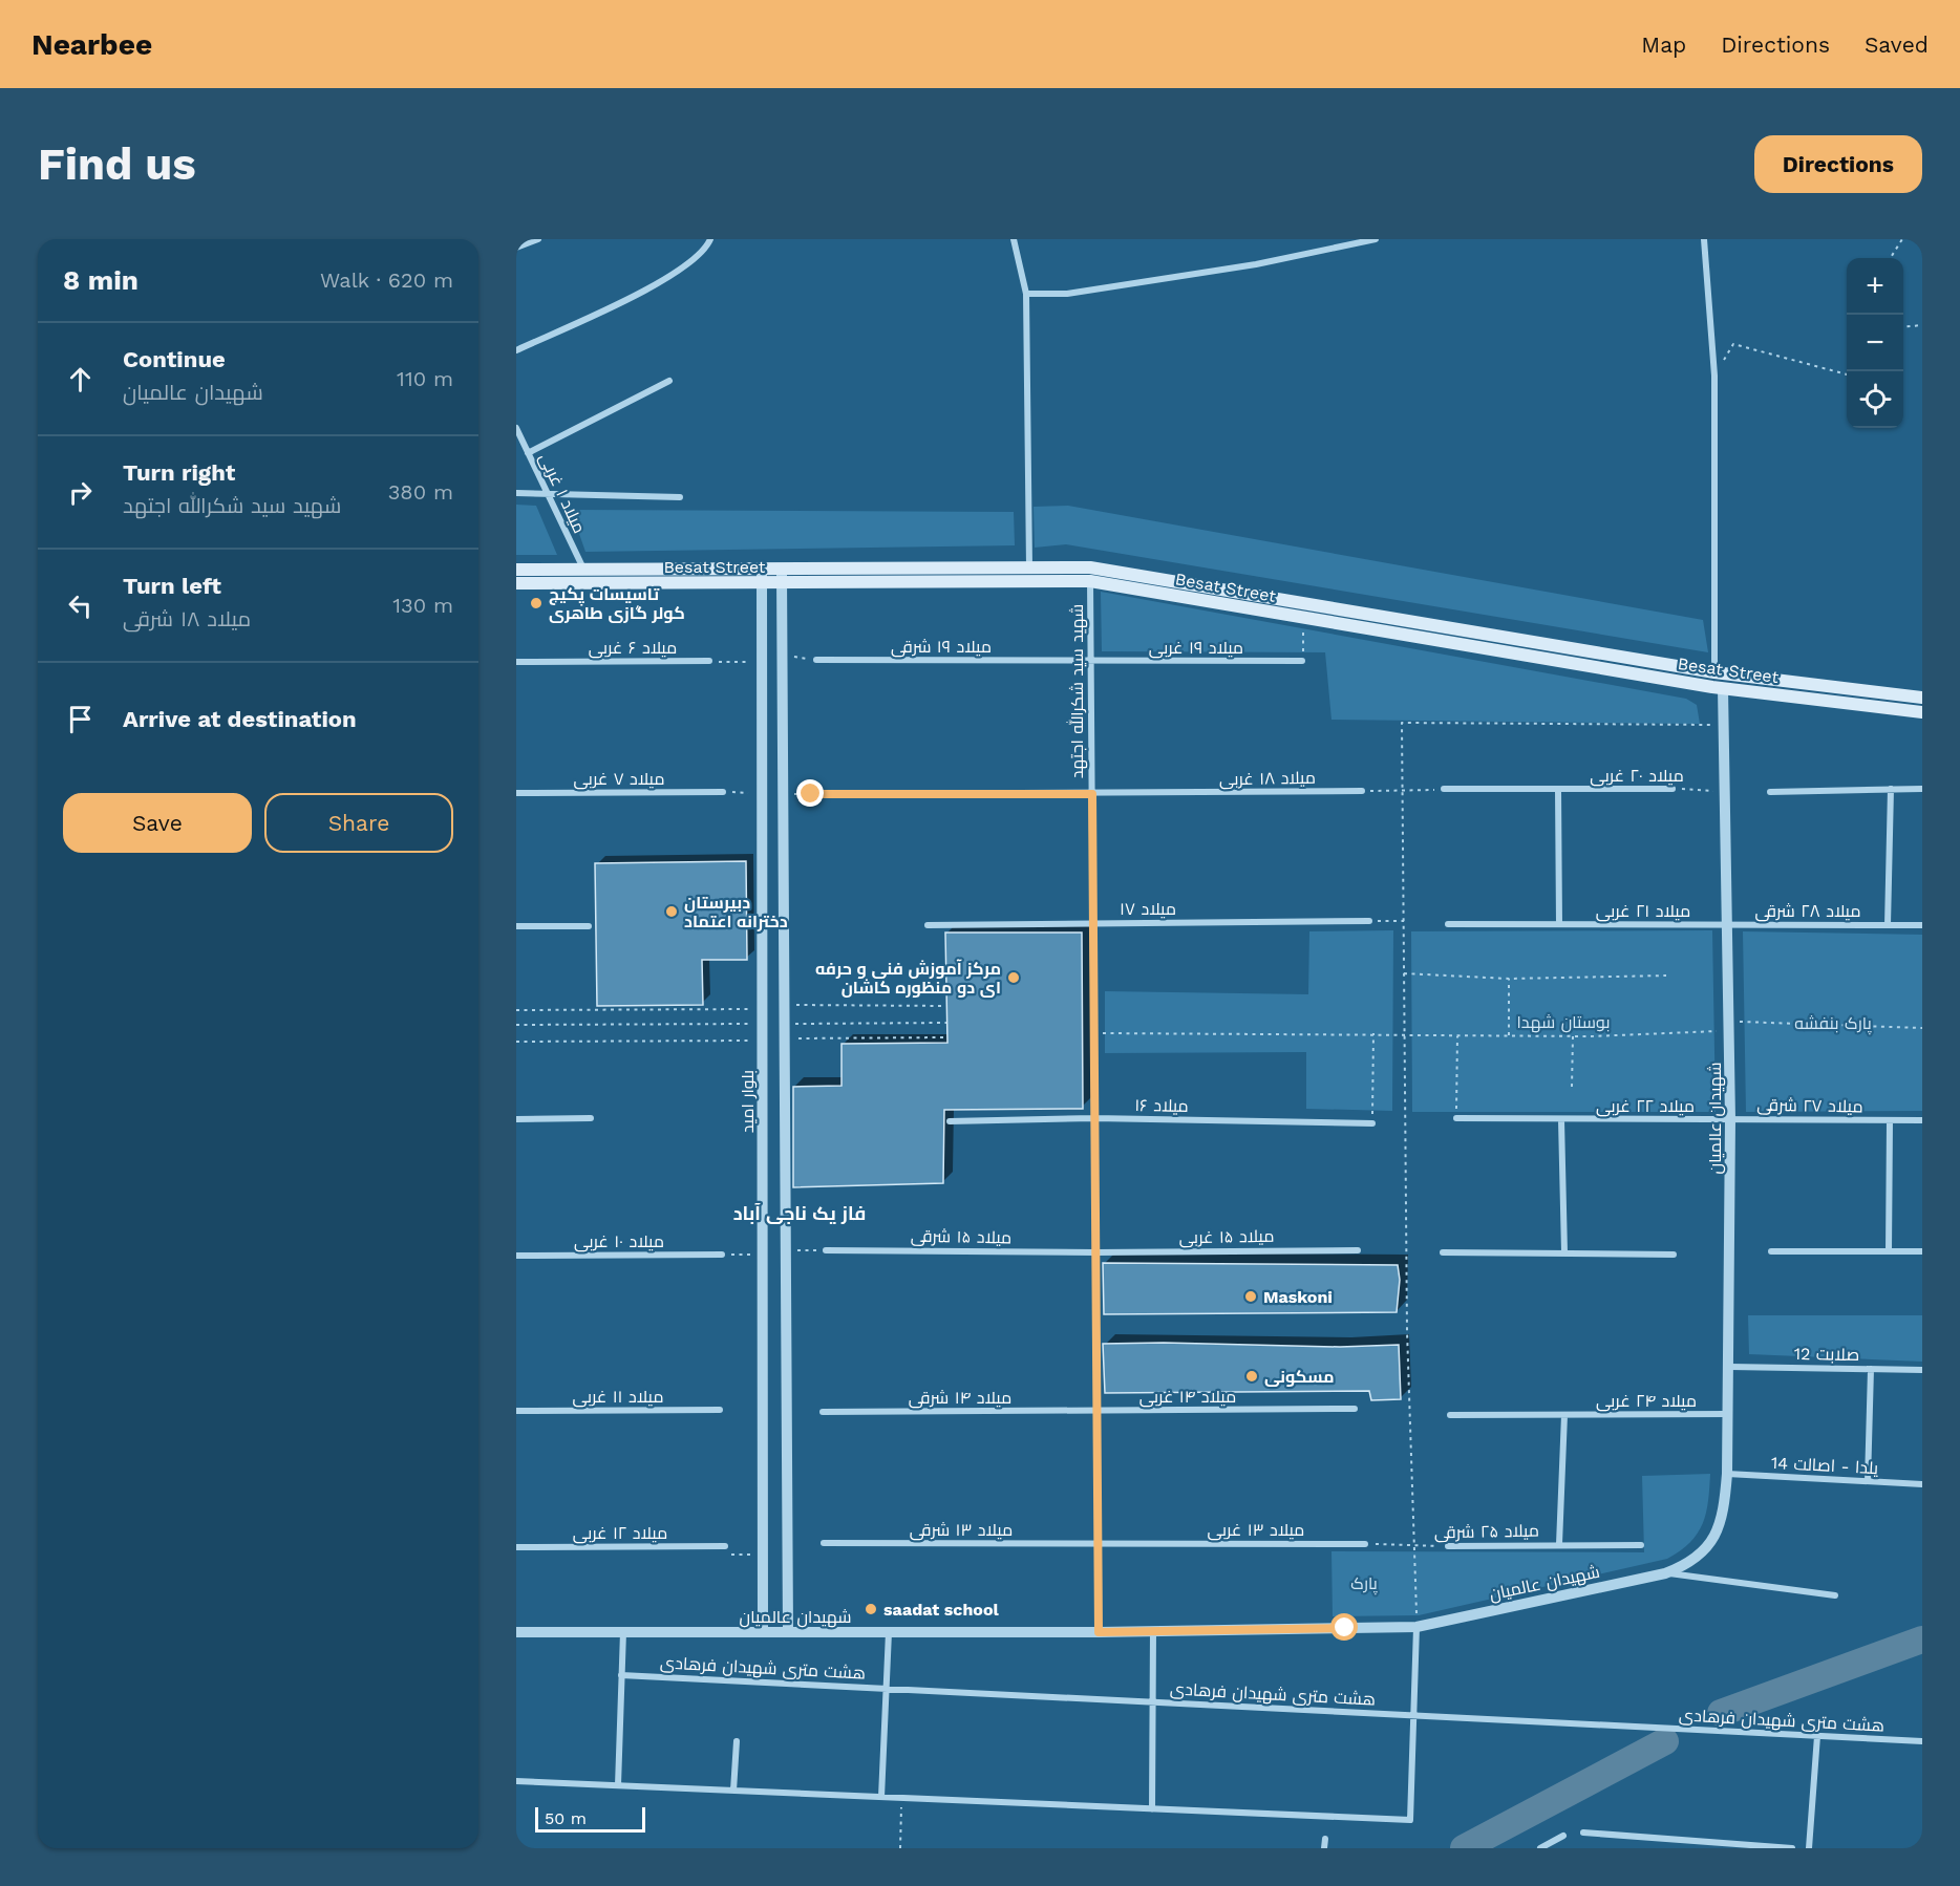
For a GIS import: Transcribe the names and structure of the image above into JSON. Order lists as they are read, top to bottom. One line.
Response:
{"streets":{"main road":["Besat Street"],"street":["میلاد ۱ غربی","میلاد ۱۹ شرقی","میلاد ۶ غربی","میلاد ۱۹ غربی","شهید سید شکرالله اجتهد","میلاد ۲۰ غربی","میلاد ۷ غربی","میلاد ۱۸ غربی","میلاد ۱۷","میلاد ۲۱ غربی","میلاد ۲۸ شرقی","بلوار امید","میلاد ۱۶","میلاد ۲۲ غربی","میلاد ۲۷ شرقی","شهیدان عالمیان","میلاد ۱۵ شرقی","میلاد ۱۵ غربی","میلاد ۱۰ غربی","صلابت 12","میلاد ۱۱ غربی","میلاد ۱۴ غربی","میلاد ۱۴ شرقی","میلاد ۲۴ غربی","یلدا - اصالت 14","میلاد ۱۳ شرقی","میلاد ۱۳ غربی","میلاد ۲۵ شرقی","میلاد ۱۲ غربی","هشت متری شهیدان فرهادی"]},"crossings":[["میلاد ۱ غربی","Besat Street"],["Besat Street","شهید سید شکرالله اجتهد"],["Besat Street","بلوار امید"],["Besat Street","شهیدان عالمیان"],["میلاد ۱۹ شرقی","میلاد ۱۹ غربی"],["میلاد ۱۹ شرقی","شهید سید شکرالله اجتهد"],["میلاد ۱۹ غربی","شهید سید شکرالله اجتهد"],["شهید سید شکرالله اجتهد","میلاد ۱۸ غربی"],["شهید سید شکرالله اجتهد","میلاد ۱۷"],["شهید سید شکرالله اجتهد","میلاد ۱۶"],["شهید سید شکرالله اجتهد","شهیدان عالمیان"],["شهید سید شکرالله اجتهد","میلاد ۱۵ شرقی"],["شهید سید شکرالله اجتهد","میلاد ۱۵ غربی"],["شهید سید شکرالله اجتهد","میلاد ۱۴ غربی"],["شهید سید شکرالله اجتهد","میلاد ۱۴ شرقی"],["شهید سید شکرالله اجتهد","میلاد ۱۳ شرقی"],["شهید سید شکرالله اجتهد","میلاد ۱۳ غربی"],["میلاد ۲۱ غربی","میلاد ۲۸ شرقی"],["میلاد ۲۱ غربی","شهیدان عالمیان"],["میلاد ۲۸ شرقی","شهیدان عالمیان"],["بلوار امید","شهیدان عالمیان"],["میلاد ۲۲ غربی","میلاد ۲۷ شرقی"],["میلاد ۲۲ غربی","شهیدان عالمیان"],["میلاد ۲۷ شرقی","شهیدان عالمیان"],["شهیدان عالمیان","صلابت 12"],["شهیدان عالمیان","میلاد ۲۴ غربی"],["شهیدان عالمیان","یلدا - اصالت 14"],["میلاد ۱۵ شرقی","میلاد ۱۵ غربی"],["میلاد ۱۴ غربی","میلاد ۱۴ شرقی"],["میلاد ۱۳ شرقی","میلاد ۱۳ غربی"]],"districts":["فاز یک ناجی آباد"],"parks":["بوستان شهدا","پارک بنفشه","پارک"],"places":["تاسیسات پکیج کولر گازی طاهری","دبیرستان دخترانه اعتماد","مرکز آموزش فنی و حرفه ای دو منظوره کاشان","Maskoni","مسکونی","saadat school"],"scale_bar":"50 m","page":{"header":"Nearbee","nav":["Map","Directions","Saved"],"buttons":["Directions",["Save","Share"]],"title":"Find us","heading":["8 min","Walk · 620 m"],"map_buttons":["+","−"],"list":[["Continue","شهیدان عالمیان","110 m"],["Turn right","شهید سید شکرالله اجتهد","380 m"],["Turn left","میلاد ۱۸ شرقی","130 m"],"Arrive at destination"],"scale":"50 m"}}
